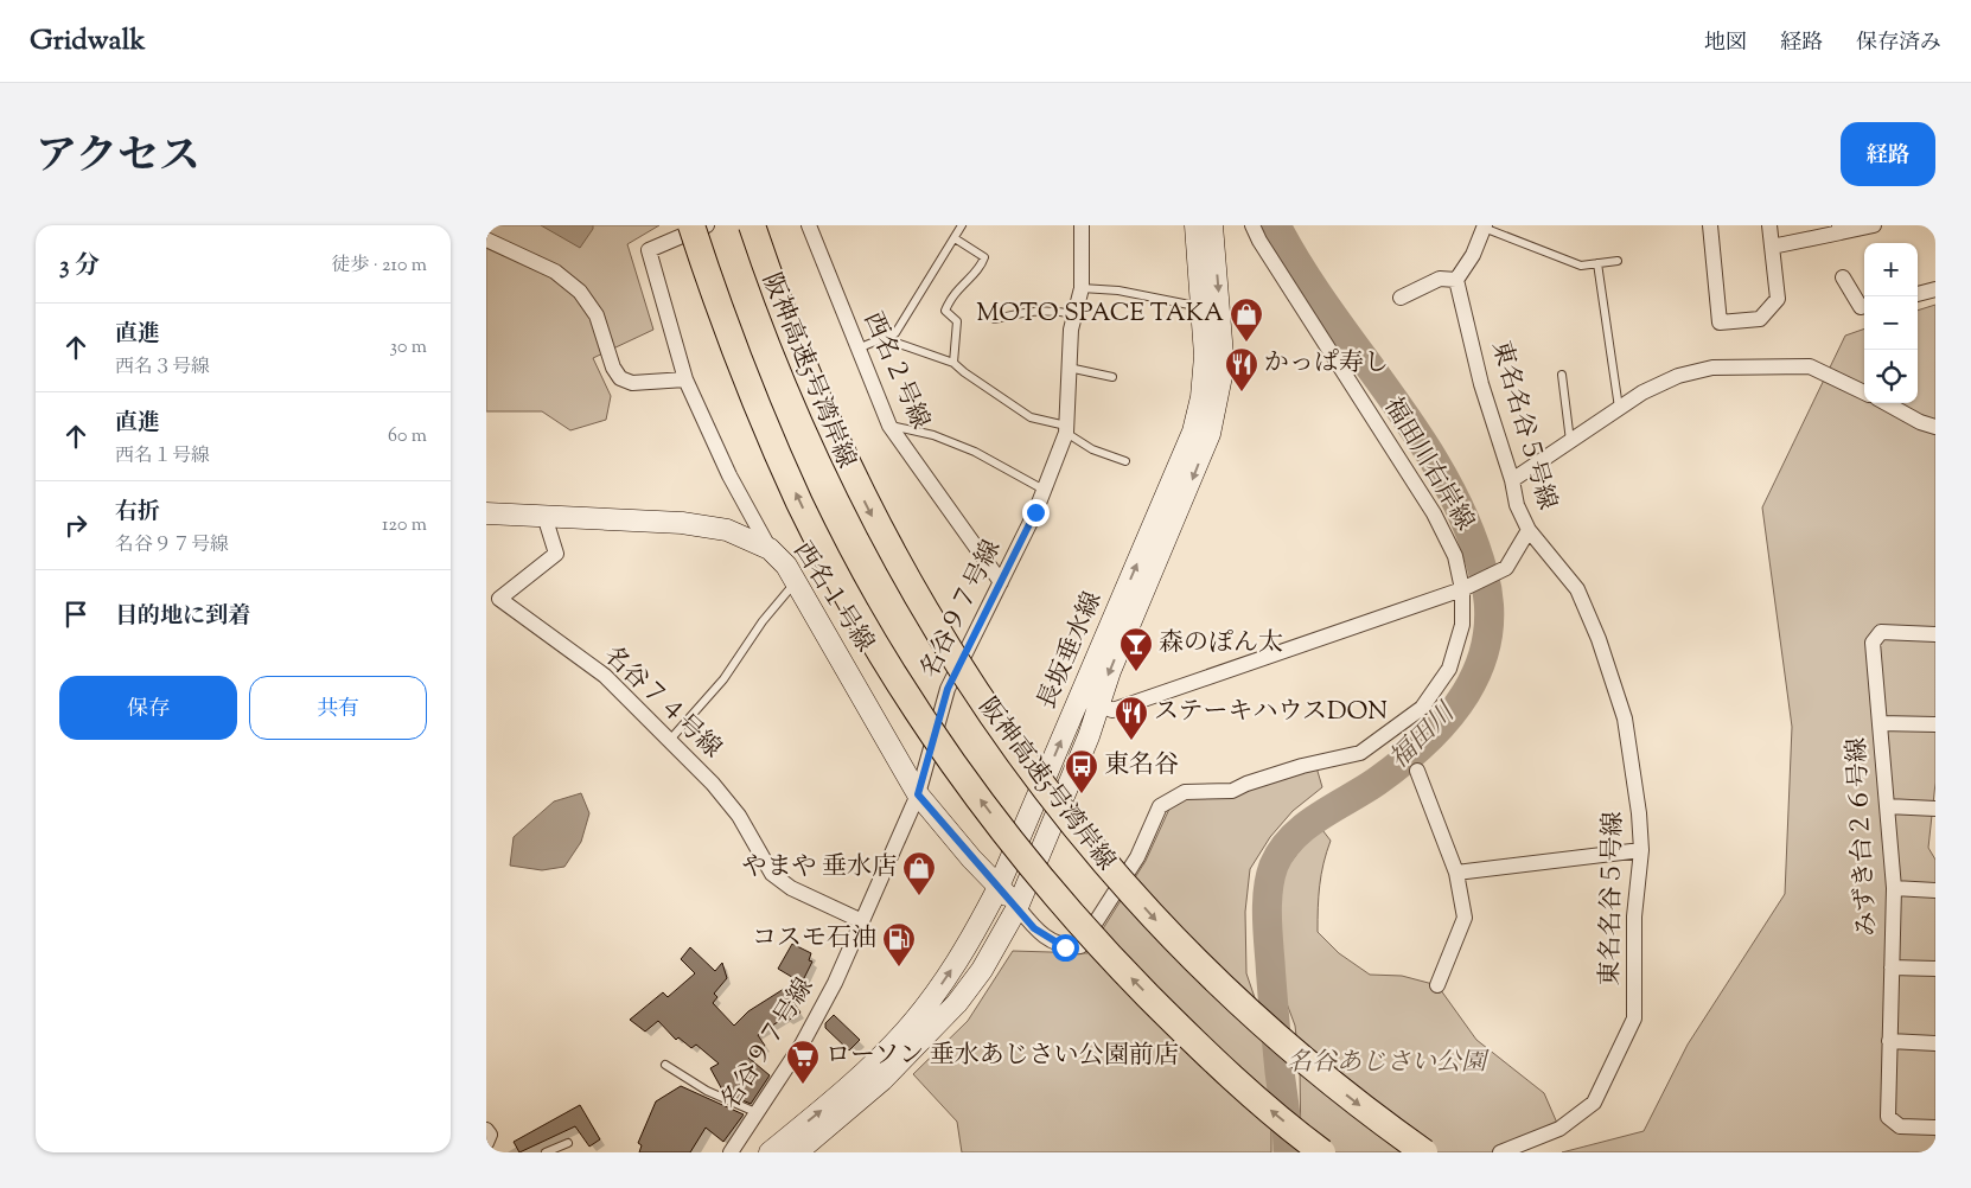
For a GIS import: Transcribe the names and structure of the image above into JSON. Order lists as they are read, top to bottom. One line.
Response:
{"streets":{"highway":["阪神高速5号湾岸線"],"main road":["西名１号線","長坂垂水線"],"street":["西名２号線","東名名谷５号線","福田川右岸線","名谷９７号線","名谷７４号線","みずき台２６号線"]},"crossings":[["西名２号線","名谷９７号線"],["福田川右岸線","西名１号線"],["福田川右岸線","長坂垂水線"],["西名１号線","名谷９７号線"],["西名１号線","長坂垂水線"],["西名１号線","名谷７４号線"],["名谷９７号線","名谷７４号線"]],"water":["福田川"],"parks":["名谷あじさい公園"],"places":{"shop":["MOTO SPACE TAKA","やまや 垂水店"],"restaurant":["かっぱ寿し","ステーキハウスDON"],"bar":["森のぽん太"],"bus stop":["東名谷"],"fuel station":["コスモ石油"],"supermarket":["ローソン 垂水あじさい公園前店"]},"page":{"header":"Gridwalk","nav":["地図","経路","保存済み"],"title":"アクセス","buttons":["経路",["保存","共有"]],"heading":["3 分","徒歩 · 210 m"],"map_buttons":["+","−"],"list":[["直進","西名３号線","30 m"],["直進","西名１号線","60 m"],["右折","名谷９７号線","120 m"],"目的地に到着"]}}
